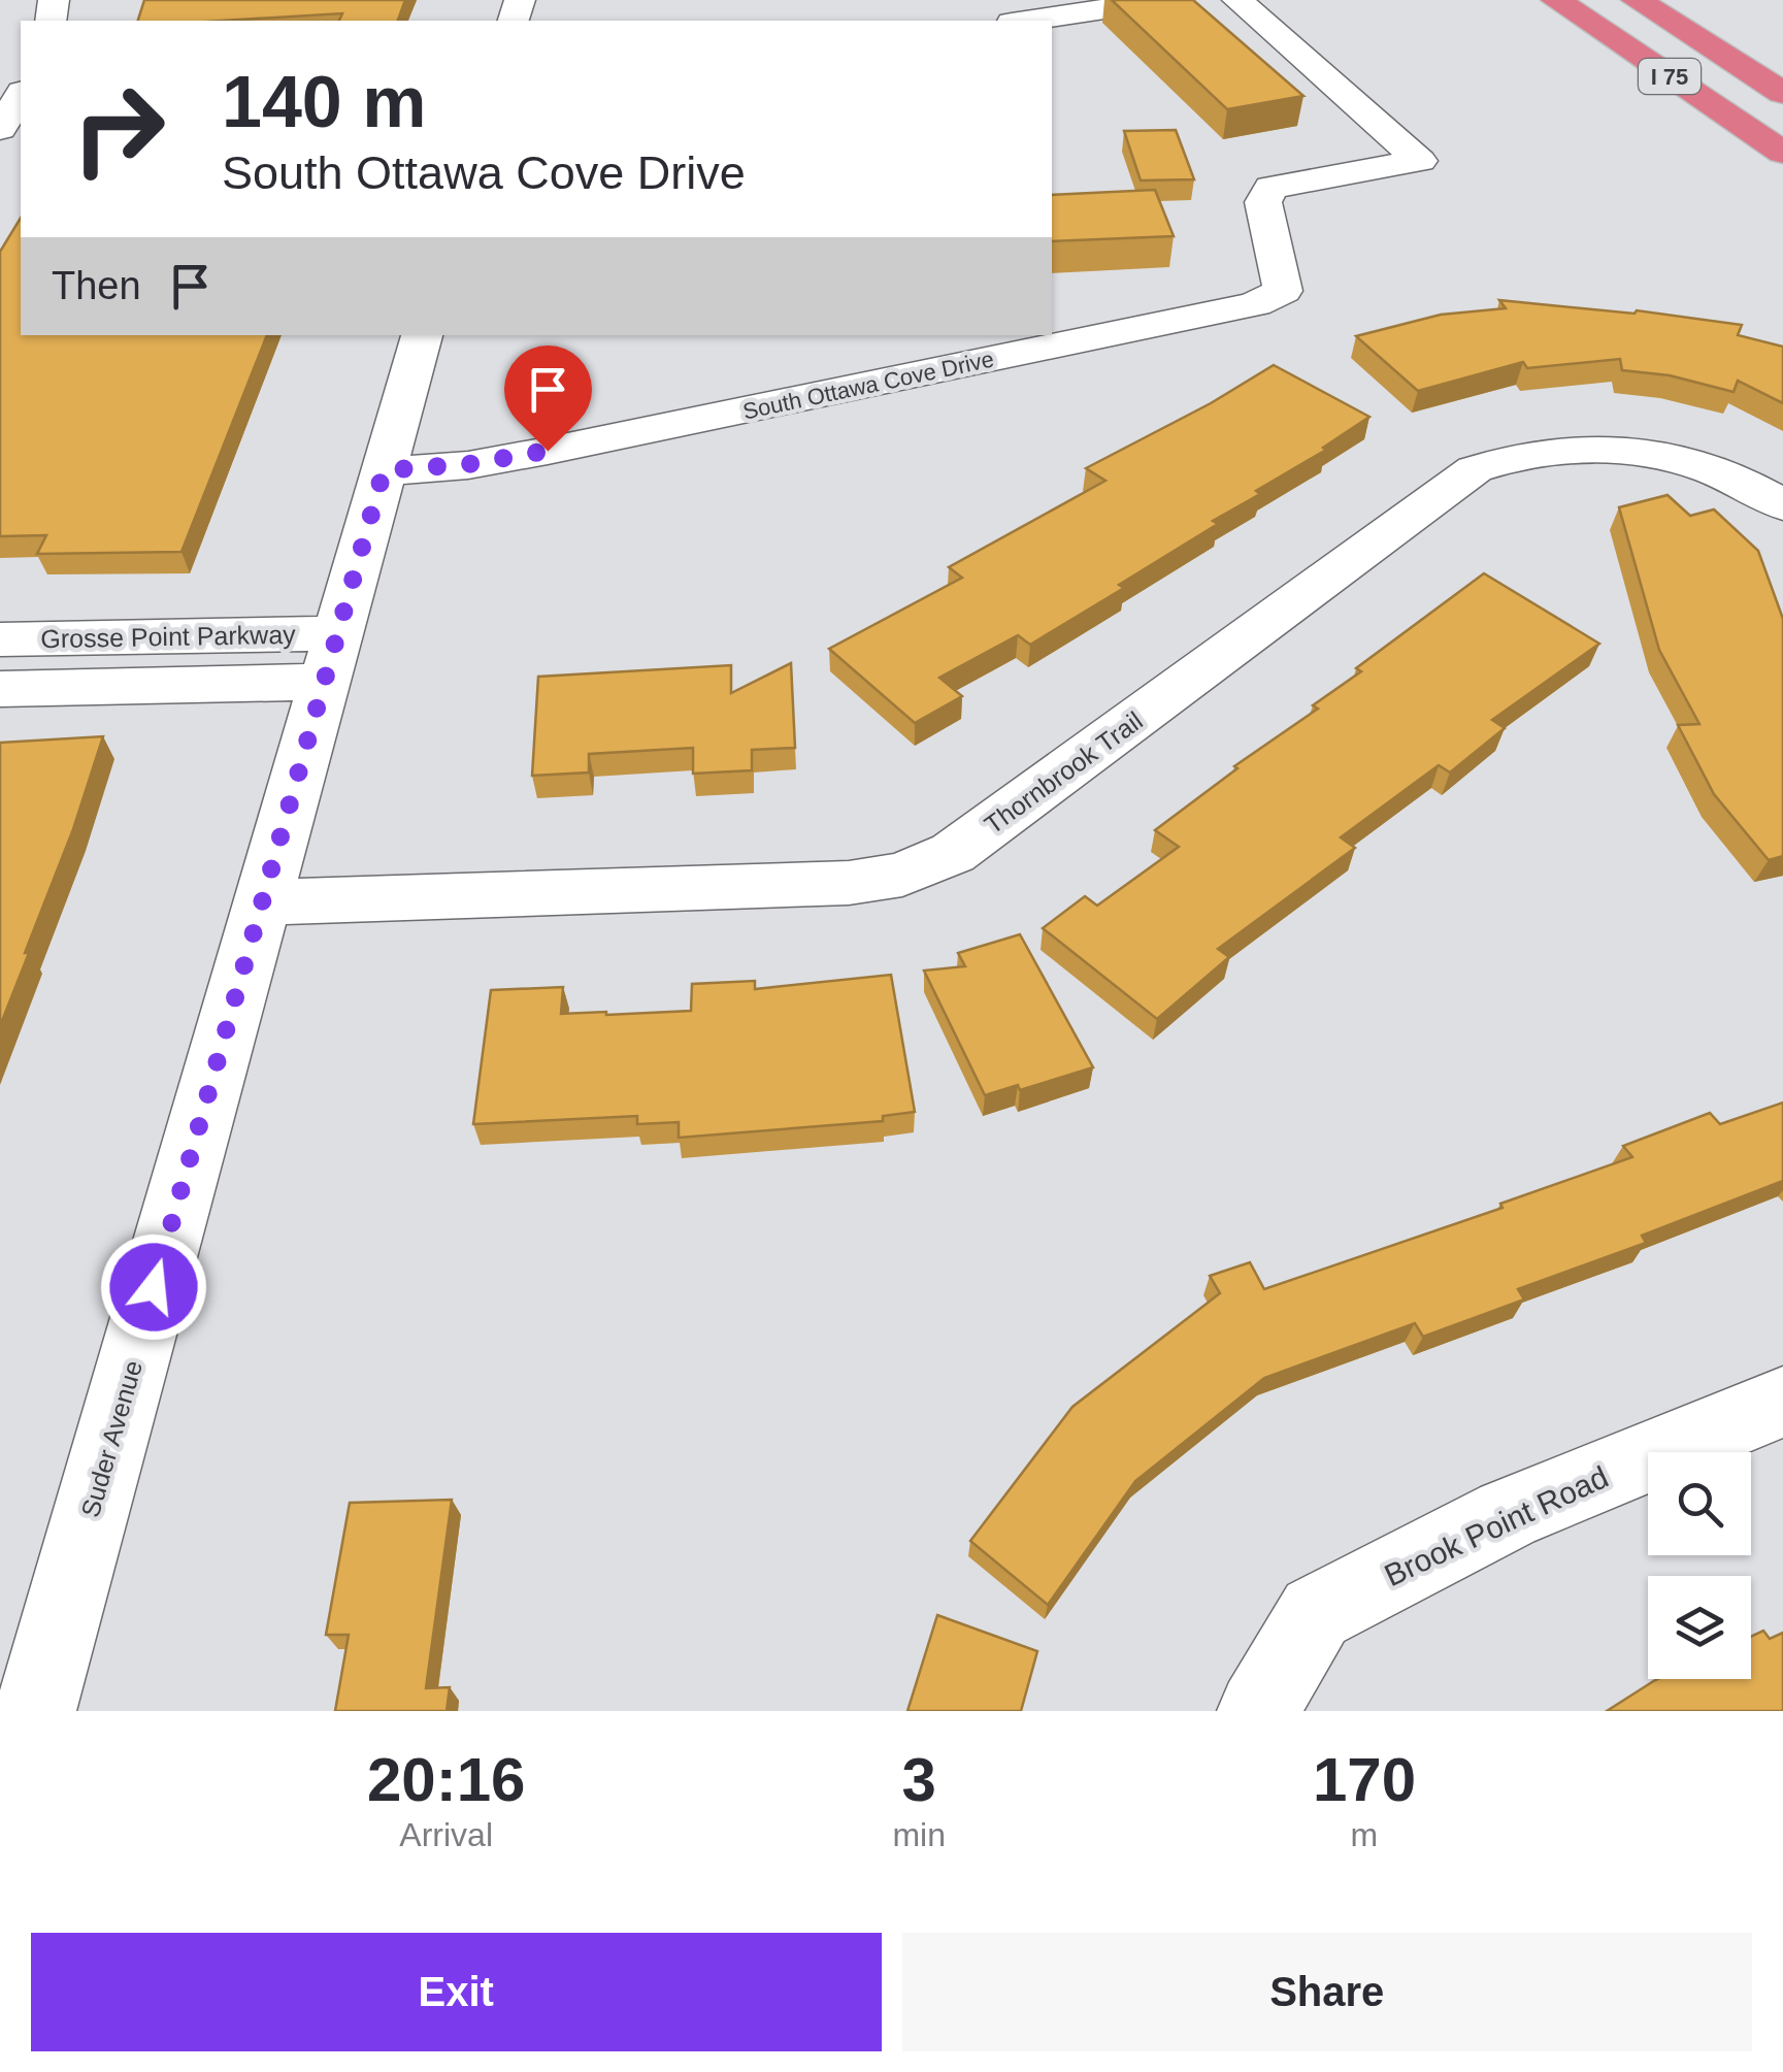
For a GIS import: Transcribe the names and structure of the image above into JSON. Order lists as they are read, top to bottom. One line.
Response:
{"streets":{"highway":["I 75"],"street":["South Ottawa Cove Drive","Grosse Point Parkway","Thornbrook Trail","Suder Avenue","Brook Point Road"]},"crossings":[["South Ottawa Cove Drive","Suder Avenue"],["Grosse Point Parkway","Suder Avenue"],["Thornbrook Trail","Suder Avenue"]],"page":{"turn":["140 m","South Ottawa Cove Drive"],"then":"Then","eta":["20:16","Arrival","3","min","170","m"],"buttons":["Exit","Share"]}}
